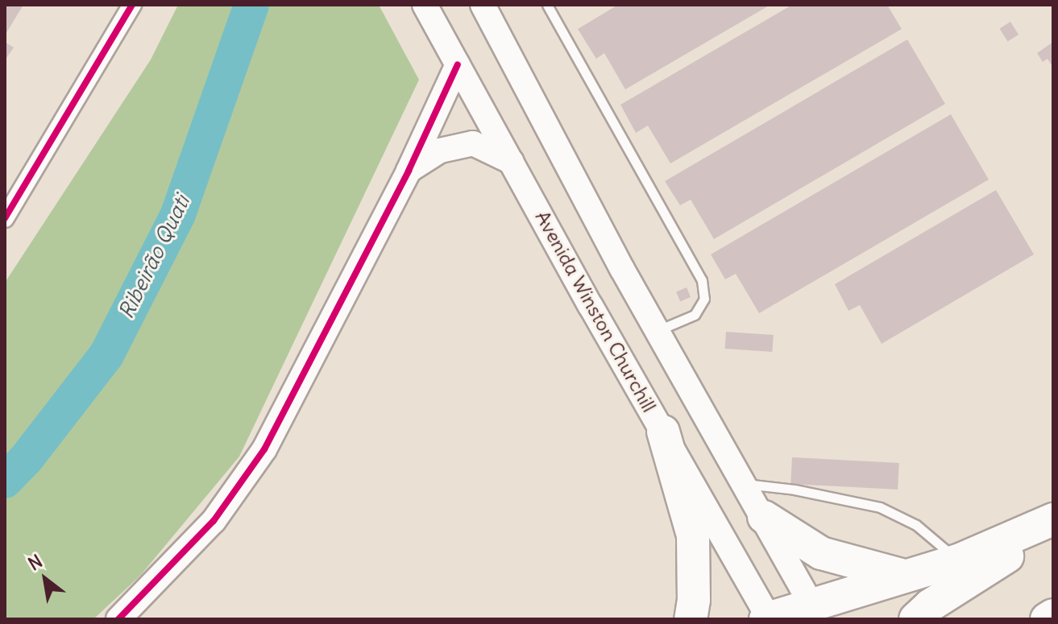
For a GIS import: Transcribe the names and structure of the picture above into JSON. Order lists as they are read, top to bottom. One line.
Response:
{"streets":{"main road":["Avenida Winston Churchill"]},"water":["Ribeirão Quati"],"north":"top left"}
